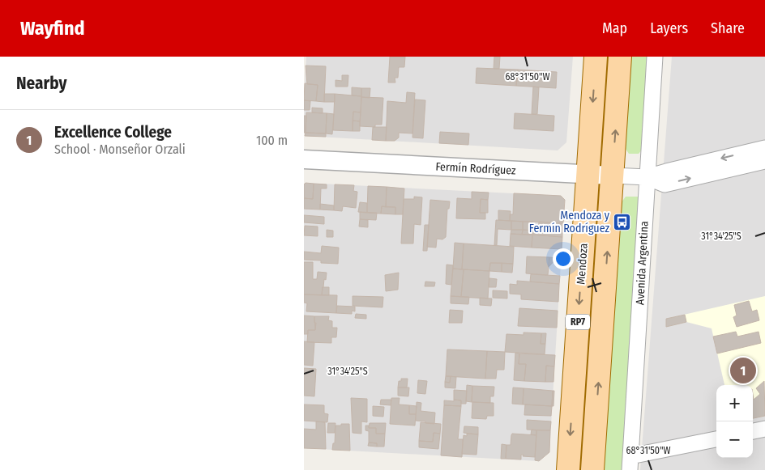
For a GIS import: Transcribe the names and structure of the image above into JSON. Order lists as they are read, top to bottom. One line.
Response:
{"streets":{"main road":["Mendoza","RP7"],"street":["Fermín Rodríguez","Avenida Argentina"]},"crossings":[["Fermín Rodríguez","Avenida Argentina"],["Fermín Rodríguez","Mendoza"],["Fermín Rodríguez","RP7"]],"places":{"bus stop":["Mendoza y Fermín Rodríguez"]},"page":{"header":"Wayfind","nav":["Map","Layers","Share"],"heading":"Nearby","list":[{"mark":"1","name":"Excellence College","note":"School · Monseñor Orzali","value":"100 m"}],"pins":"1","map_buttons":["+","−"]},"coordinates":["68°31'50\"W","31°34'25\"S"]}
